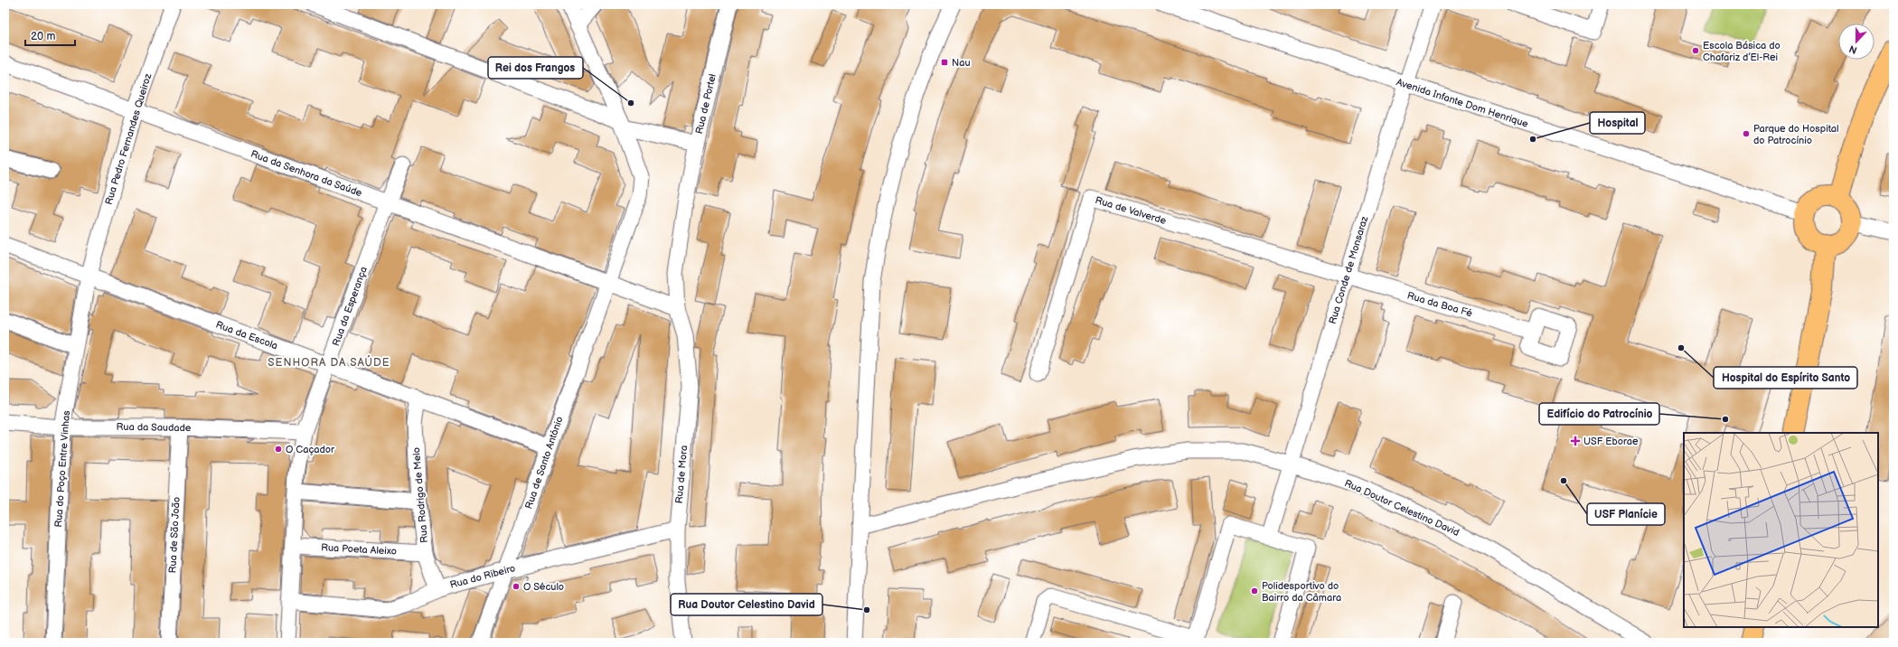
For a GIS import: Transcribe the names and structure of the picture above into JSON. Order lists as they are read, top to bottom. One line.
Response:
{"streets":{"street":["Avenida Infante Dom Henrique","Rua de Portel","Rua Pedro Fernandes Queiroz","Rua da Senhora da Saúde","Rua de Valverde","Rua Conde de Monsaraz","Rua da Boa Fé","Rua da Esperança","Rua da Escola","Rua da Saudade","Rua de Santo António","Rua do Poço Entre Vinhas","Rua de Mora","Rua Rodrigo de Melo","Rua Doutor Celestino David","Rua de São João","Rua Poeta Aleixo","Rua do Ribeiro"]},"crossings":[["Avenida Infante Dom Henrique","Rua Conde de Monsaraz"],["Rua de Portel","Rua da Senhora da Saúde"],["Rua de Portel","Rua de Mora"],["Rua Pedro Fernandes Queiroz","Rua da Senhora da Saúde"],["Rua Pedro Fernandes Queiroz","Rua da Escola"],["Rua Pedro Fernandes Queiroz","Rua do Poço Entre Vinhas"],["Rua da Senhora da Saúde","Rua da Esperança"],["Rua da Senhora da Saúde","Rua de Santo António"],["Rua da Senhora da Saúde","Rua de Mora"],["Rua de Valverde","Rua Conde de Monsaraz"],["Rua de Valverde","Rua da Boa Fé"],["Rua Conde de Monsaraz","Rua da Boa Fé"],["Rua Conde de Monsaraz","Rua Doutor Celestino David"],["Rua da Esperança","Rua da Escola"],["Rua da Esperança","Rua da Saudade"],["Rua da Esperança","Rua Poeta Aleixo"],["Rua da Esperança","Rua do Ribeiro"],["Rua da Escola","Rua de Santo António"],["Rua da Escola","Rua do Poço Entre Vinhas"],["Rua da Escola","Rua Rodrigo de Melo"],["Rua da Saudade","Rua do Poço Entre Vinhas"],["Rua da Saudade","Rua de São João"],["Rua de Santo António","Rua do Ribeiro"],["Rua de Mora","Rua do Ribeiro"],["Rua Rodrigo de Melo","Rua Poeta Aleixo"],["Rua Rodrigo de Melo","Rua do Ribeiro"]],"districts":["SENHORA DA SAÚDE"],"places":{"other":["Escola Básica do Chafariz d’El-Rei","Rei dos Frangos","Parque do Hospital do Patrocínio","Hospital","Hospital do Espírito Santo","Edifício do Patrocínio","O Caçador","USF Planície","O Século","Polidesportivo do Bairro da Câmara","Rua Doutor Celestino David"],"transit":["Nau"],"health":["USF Eborae"]},"scale_bar":"20 m","north":"bottom"}
